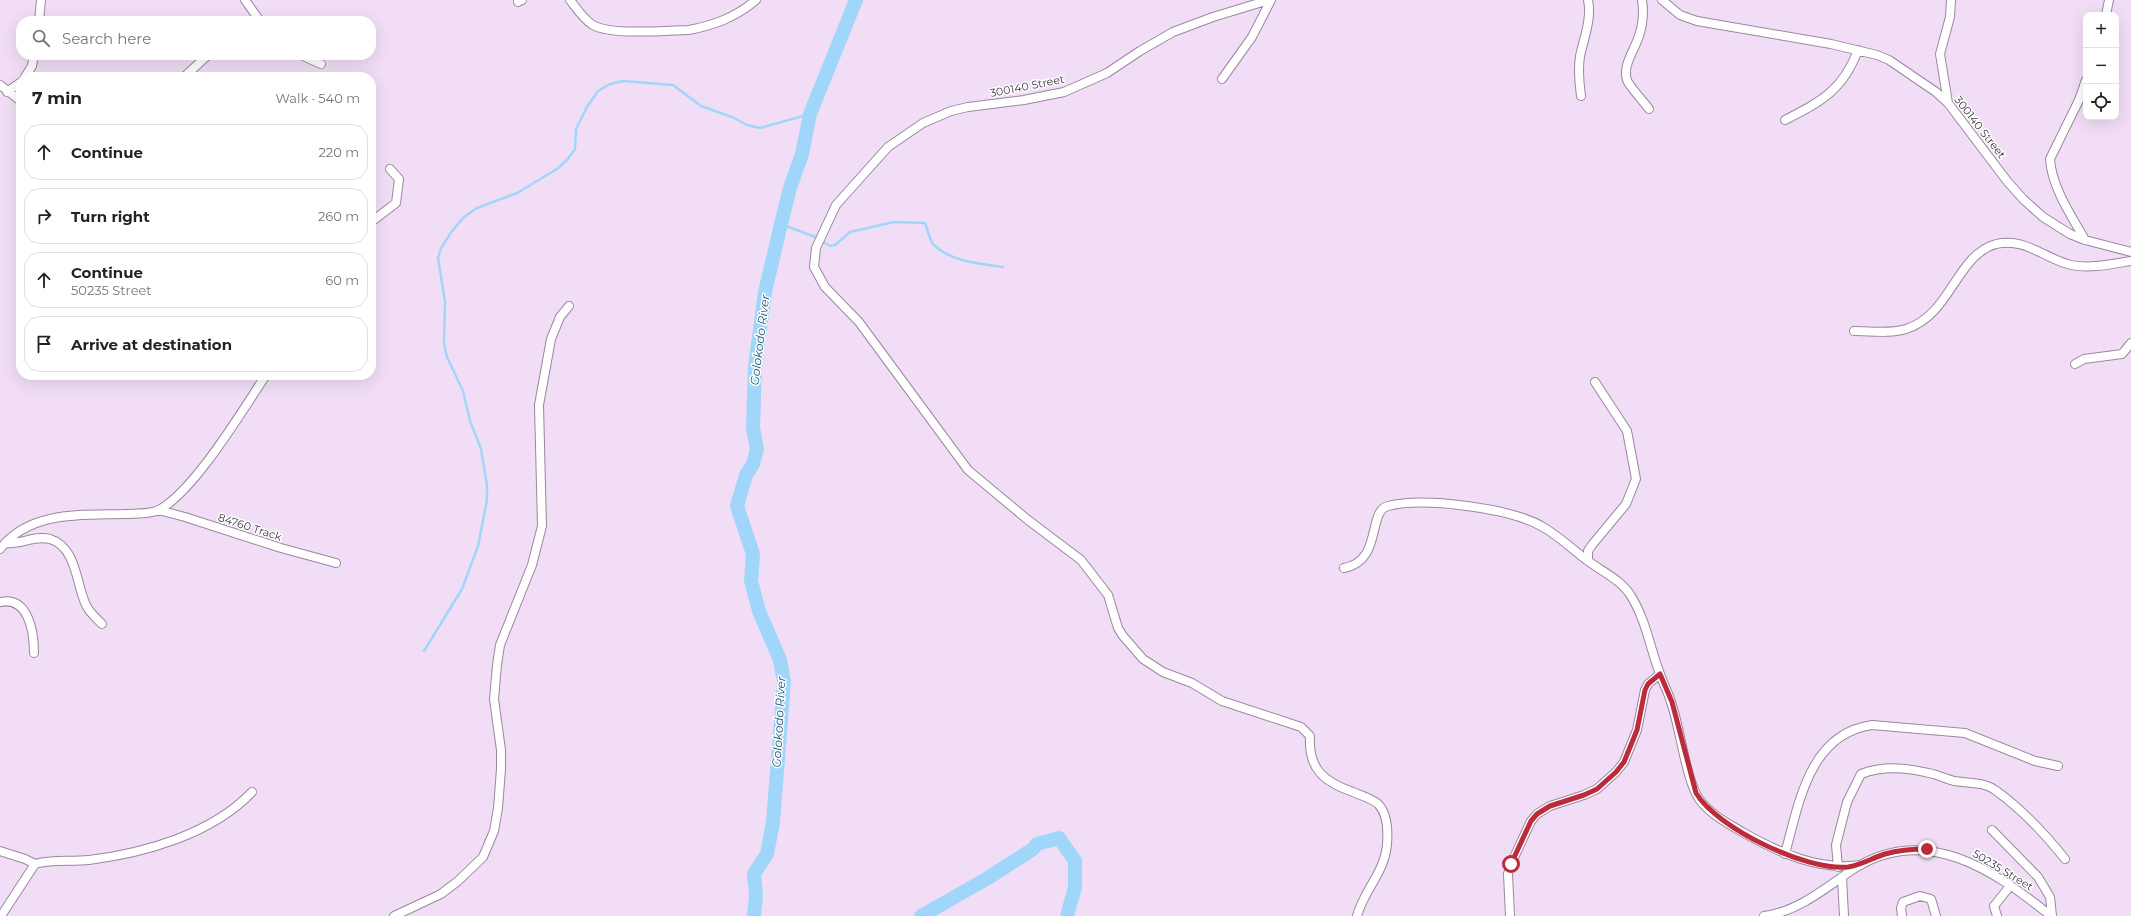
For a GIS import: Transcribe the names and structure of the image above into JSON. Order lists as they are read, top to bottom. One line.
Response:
{"streets":{"street":["300140 Street","84760 Track","50235 Street"]},"water":["Golokodo River"],"page":{"map_buttons":["+","−"],"search":"Search here","heading":["7 min","Walk · 540 m"],"list":[["Continue","220 m"],["Turn right","260 m"],["Continue","50235 Street","60 m"],"Arrive at destination"]}}
